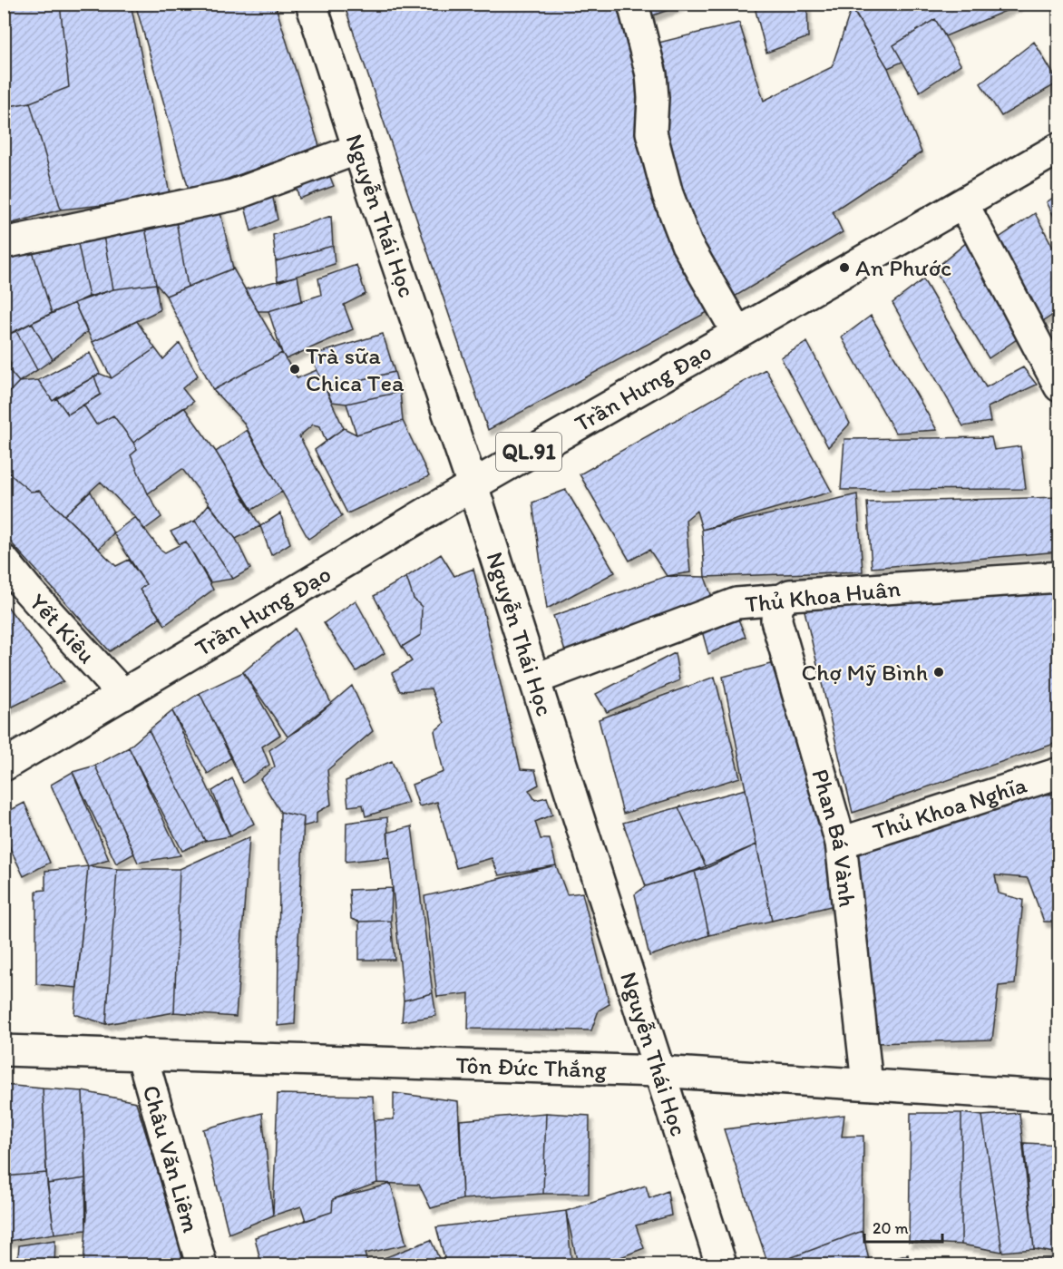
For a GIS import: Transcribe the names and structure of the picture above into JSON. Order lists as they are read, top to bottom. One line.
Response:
{"streets":{"main road":["Nguyễn Thái Học","Trần Hưng Đạo","QL.91","Thủ Khoa Huân","Yết Kiêu","Thủ Khoa Nghĩa","Phan Bá Vành","Tôn Đức Thắng","Châu Văn Liêm"]},"crossings":[["Nguyễn Thái Học","Trần Hưng Đạo"],["Nguyễn Thái Học","Thủ Khoa Huân"],["Nguyễn Thái Học","Tôn Đức Thắng"],["Trần Hưng Đạo","Yết Kiêu"],["Thủ Khoa Huân","Phan Bá Vành"],["Thủ Khoa Nghĩa","Phan Bá Vành"],["Phan Bá Vành","Tôn Đức Thắng"],["Tôn Đức Thắng","Châu Văn Liêm"]],"places":["An Phước","Trà sữa Chica Tea","Chợ Mỹ Bình"],"scale_bar":"20 m"}
